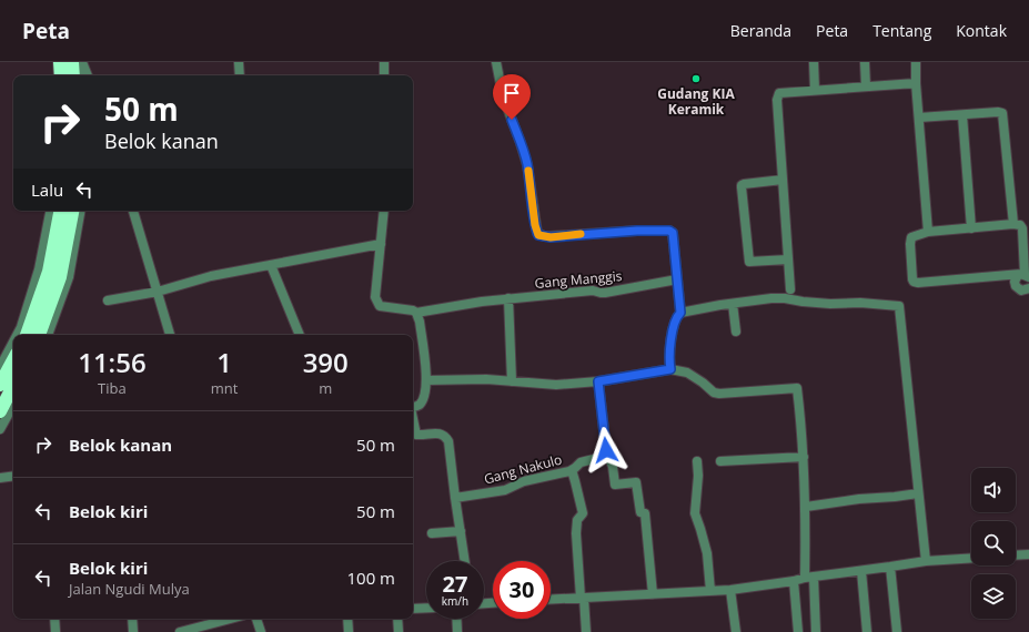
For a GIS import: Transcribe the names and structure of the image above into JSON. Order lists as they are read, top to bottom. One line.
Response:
{"streets":{"street":["Gang Manggis","Gang Nakulo"]},"places":["Gudang KIA Keramik"],"page":{"header":"Peta","nav":["Beranda","Peta","Tentang","Kontak"],"turn":["50 m","Belok kanan"],"then":"Lalu","eta":["11:56","Tiba","1","mnt","390","m"],"list":[{"name":"Belok kanan","value":"50 m"},{"name":"Belok kiri","value":"50 m"},{"name":"Belok kiri","note":"Jalan Ngudi Mulya","value":"100 m"}],"speed":"27 km/h","limit":"30"}}
